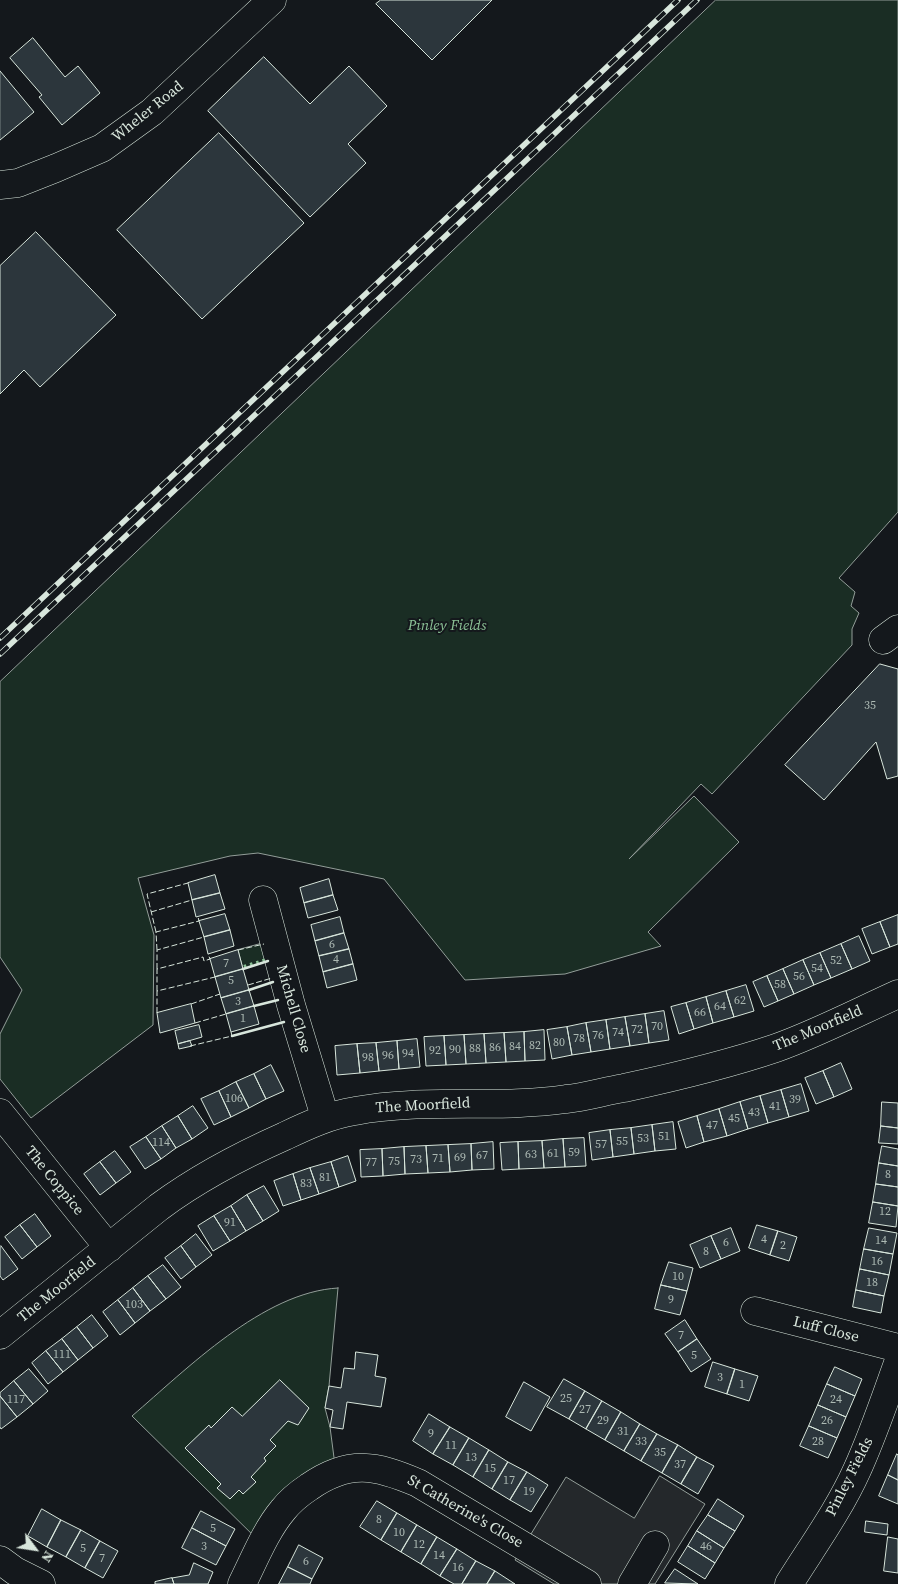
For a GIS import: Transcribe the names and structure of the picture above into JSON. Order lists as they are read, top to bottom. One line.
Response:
{"streets":{"street":["Wheler Road","Michell Close","The Moorfield","The Coppice","Luff Close","Pinley Fields","St Catherine's Close"]},"crossings":[["Michell Close","The Moorfield"],["The Moorfield","The Coppice"]],"parks":["Pinley Fields"],"house_numbers":["35","6","4","52","7","54","56","5","58","62","3","64","66","1","70","72","74","76","78","80","82","84","86","88","90","92","94","96","98","106","39","41","43","45","47","51","53","55","114","57","59","61","63","67","69","71","73","75","77","8","81","83","12","91","4","14","6","2","8","16","10","18","9","103","7","111","5","3","1","25","117","24","27","29","26","31","9","33","28","11","35","13","37","15","17","19","8","5","10","12","3","46","5","14","7","6","16"],"north":"bottom right"}
